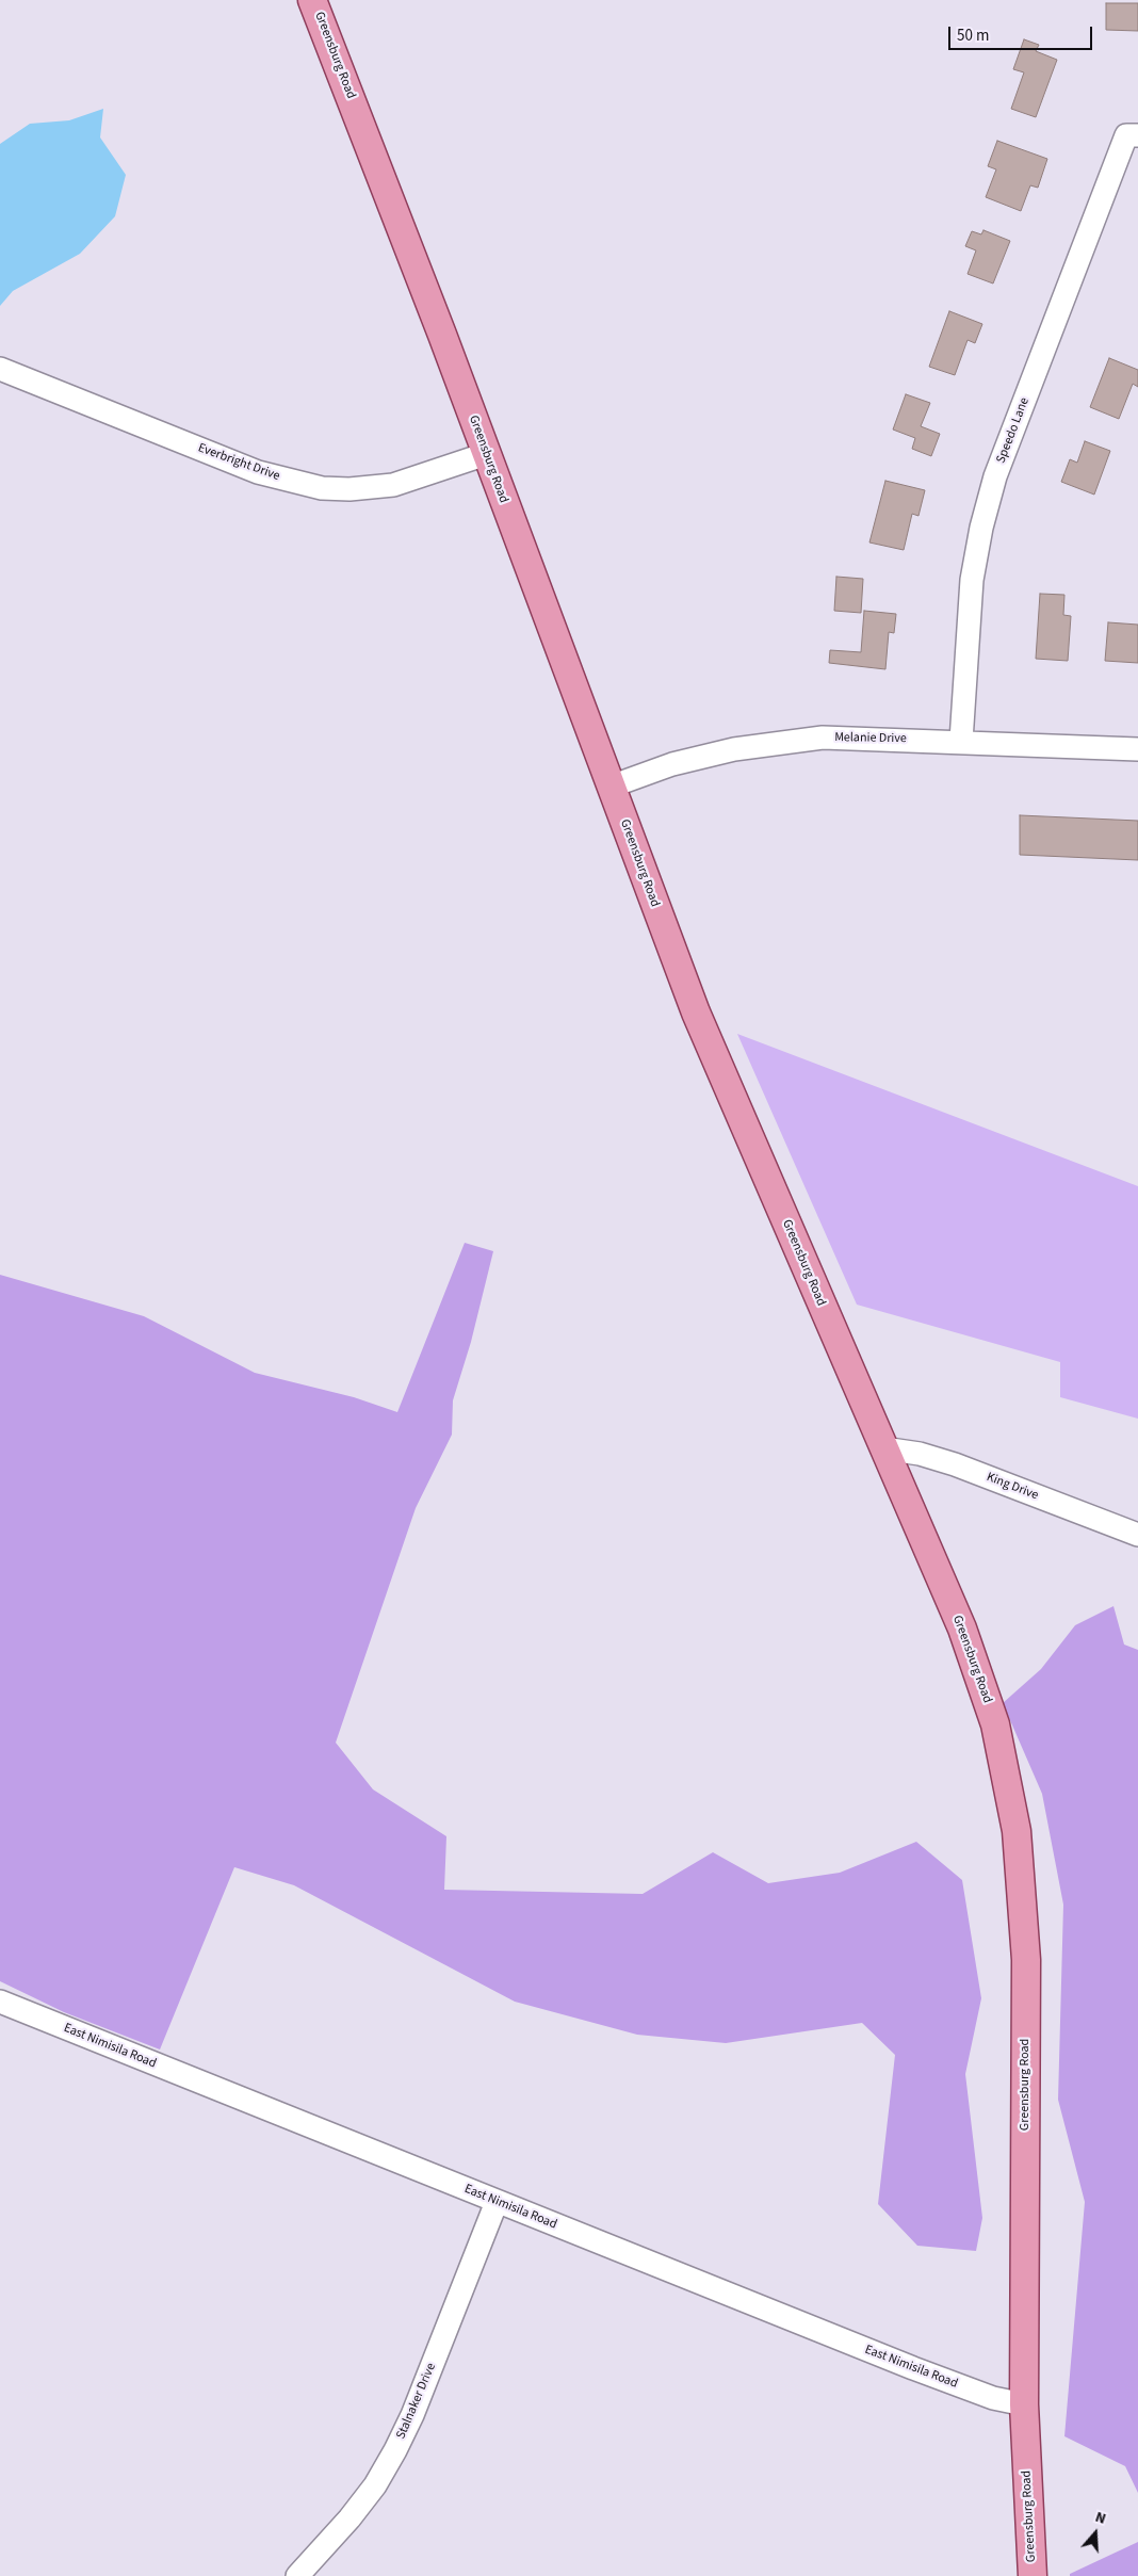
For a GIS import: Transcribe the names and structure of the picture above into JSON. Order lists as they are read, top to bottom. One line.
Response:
{"streets":{"main road":["Greensburg Road"],"street":["Speedo Lane","Everbright Drive","Melanie Drive","King Drive","East Nimisila Road","Stalnaker Drive"]},"crossings":[["Greensburg Road","Everbright Drive"],["Greensburg Road","Melanie Drive"],["Greensburg Road","King Drive"],["Greensburg Road","East Nimisila Road"],["Speedo Lane","Melanie Drive"],["East Nimisila Road","Stalnaker Drive"]],"scale_bar":"50 m","north":"top"}
